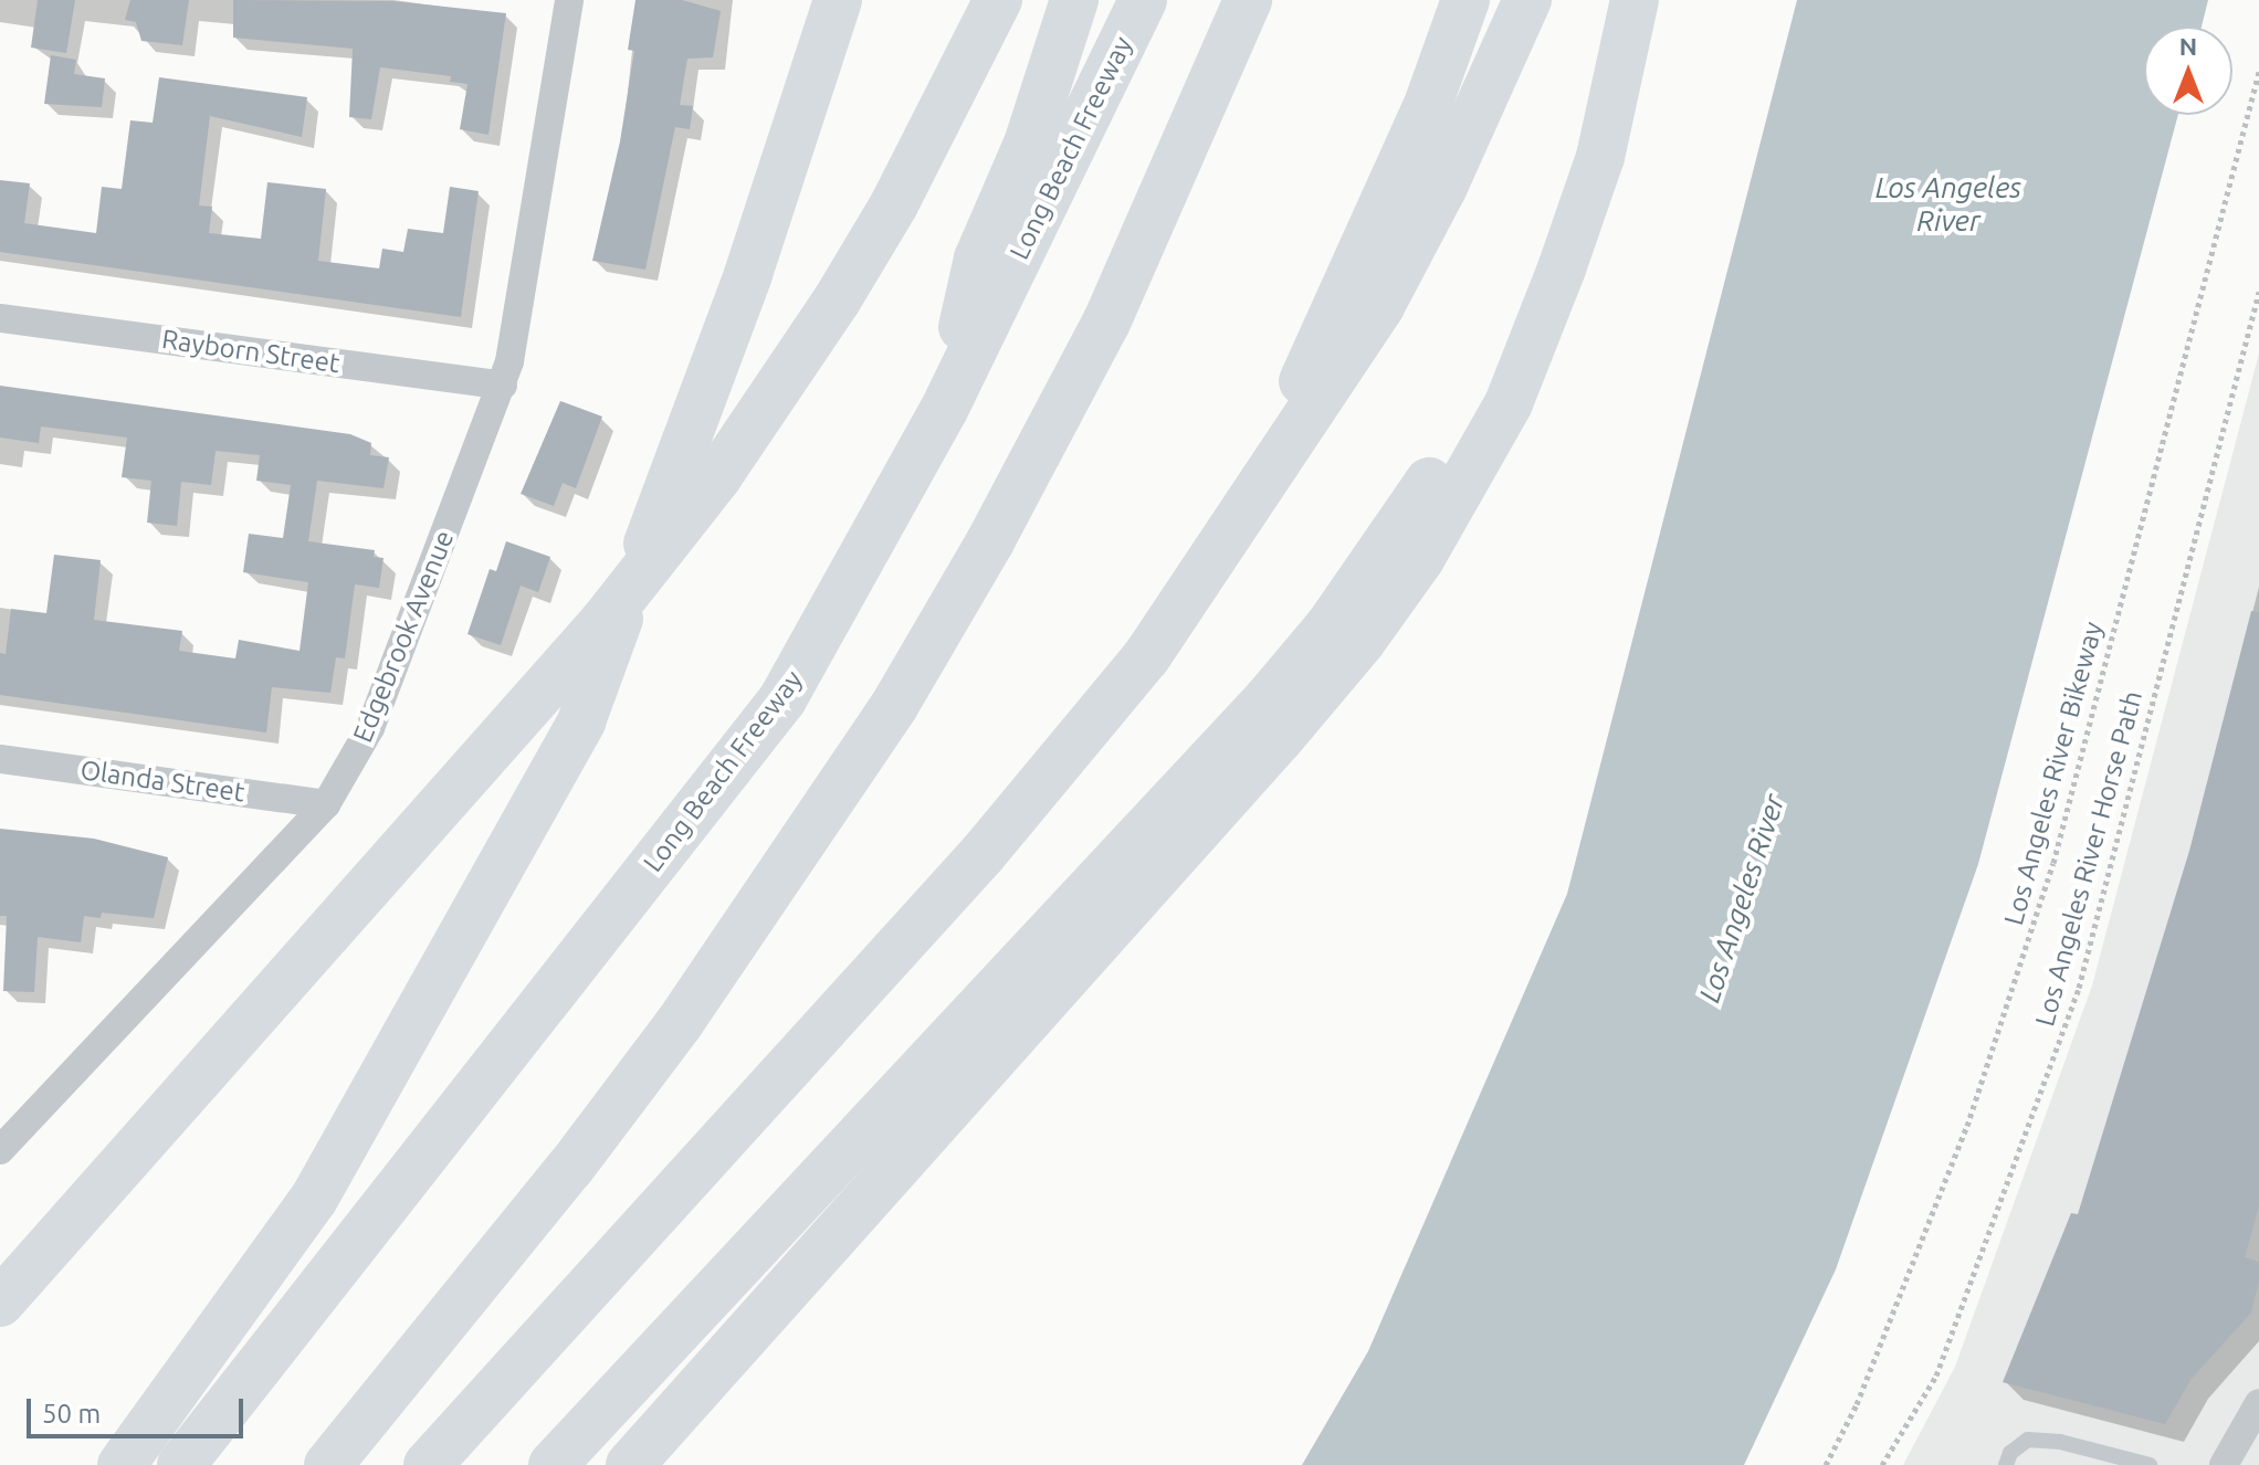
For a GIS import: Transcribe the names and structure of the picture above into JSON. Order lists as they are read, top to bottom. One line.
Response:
{"streets":{"highway":["Long Beach Freeway"],"street":["Rayborn Street","Edgebrook Avenue","Olanda Street"],"path":["Los Angeles River Bikeway","Los Angeles River Horse Path"]},"crossings":[["Rayborn Street","Edgebrook Avenue"],["Edgebrook Avenue","Olanda Street"]],"water":["Los Angeles River"],"scale_bar":"50 m","north":"top"}
